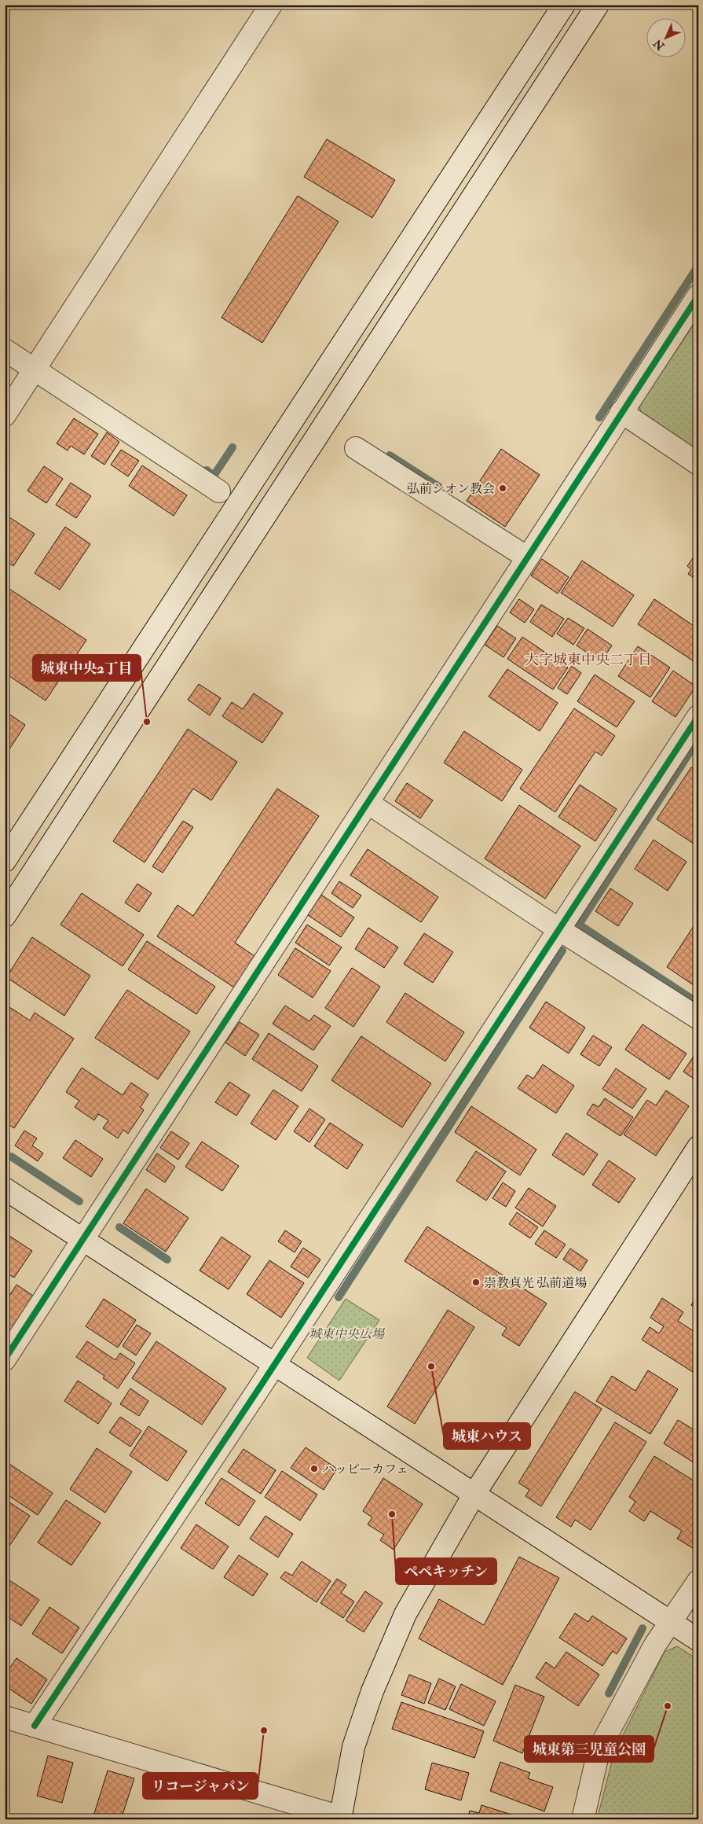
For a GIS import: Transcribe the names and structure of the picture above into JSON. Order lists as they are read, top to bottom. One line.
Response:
{"districts":["大字城東中央二丁目"],"parks":["城東中央広場"],"places":["弘前シオン教会","城東中央2丁目","崇教真光 弘前道場","城東ハウス","ハッピーカフェ","ペペキッチン","城東第三児童公園","リコージャパン"],"north":"bottom left"}
